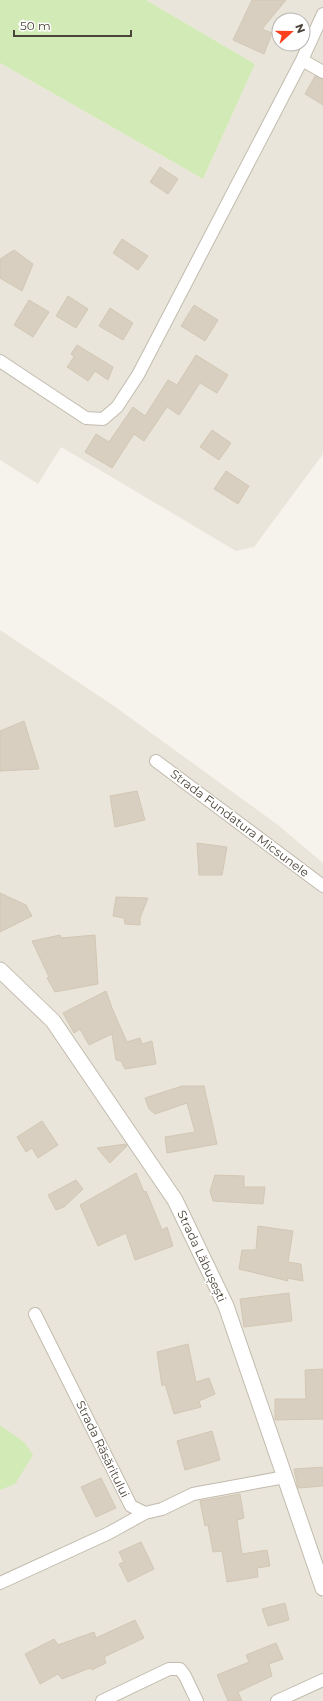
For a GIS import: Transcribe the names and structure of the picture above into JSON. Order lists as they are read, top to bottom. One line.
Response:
{"streets":{"street":["Strada Fundatura Micsunele","Strada Lăbușești","Strada Răsăritului"]},"scale_bar":"50 m","north":"right"}
